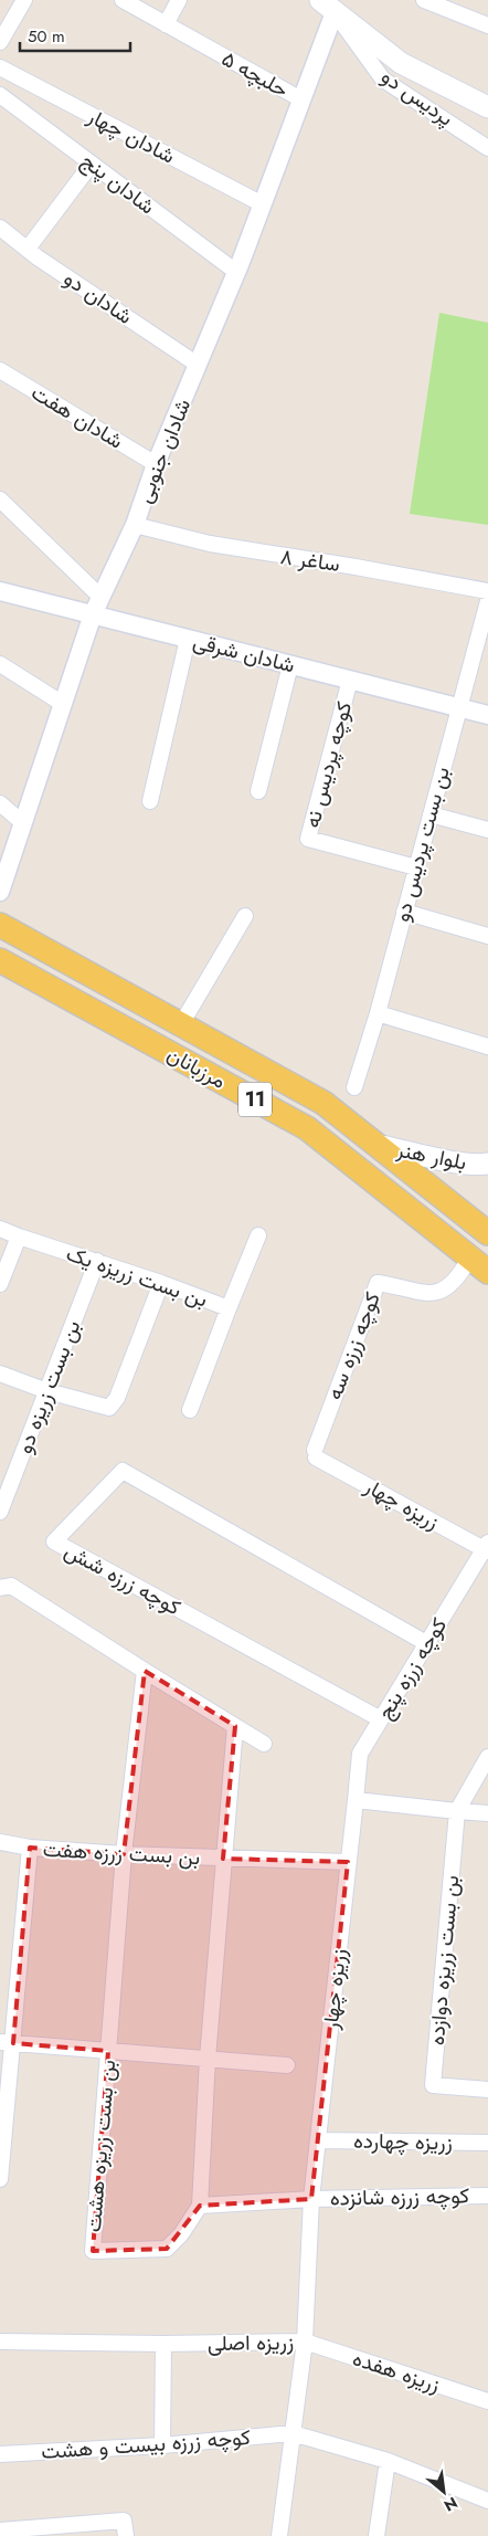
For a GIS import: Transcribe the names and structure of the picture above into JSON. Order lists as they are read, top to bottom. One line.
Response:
{"streets":{"main road":["مرزبانان","11","بلوار هنر"],"street":["حلبچه ۵","پردیس دو","شادان چهار","شادان پنج","شادان دو","شادان هفت","شادان جنوبی","ساغر ٨","شادان شرقی","کوچه پردیس نه","بن بست پردیس دو","بن بست زریزه یک","کوچه زرزه سه","بن بست زریزه دو","زریزه چهار","کوچه زرزه شش","کوچه زرزه پنج","بن بست زرزه هفت","بن بست زریزه دوازده","زریزه چهارده","بن بست زریزه هشت","کوچه زرزه شانزده","زریزه اصلی","زریزه هفده","کوچه زرزه بیست و هشت"]},"crossings":[["حلبچه ۵","شادان جنوبی"],["پردیس دو","شادان جنوبی"],["شادان چهار","شادان جنوبی"],["شادان پنج","شادان جنوبی"],["شادان دو","شادان جنوبی"],["شادان هفت","شادان جنوبی"],["شادان جنوبی","ساغر ٨"],["شادان جنوبی","شادان شرقی"],["شادان شرقی","کوچه پردیس نه"],["شادان شرقی","بن بست پردیس دو"],["کوچه پردیس نه","بن بست پردیس دو"],["مرزبانان","بلوار هنر"],["مرزبانان","کوچه زرزه سه"],["بن بست زریزه یک","بن بست زریزه دو"],["کوچه زرزه سه","زریزه چهار"],["زریزه چهار","کوچه زرزه پنج"],["زریزه چهار","بن بست زرزه هفت"],["زریزه چهار","زریزه چهارده"],["زریزه چهار","کوچه زرزه شانزده"],["زریزه چهار","زریزه اصلی"],["زریزه چهار","زریزه هفده"],["کوچه زرزه شش","کوچه زرزه پنج"],["بن بست زرزه هفت","بن بست زریزه هشت"],["بن بست زریزه هشت","کوچه زرزه شانزده"],["زریزه اصلی","زریزه هفده"],["زریزه اصلی","کوچه زرزه بیست و هشت"]],"scale_bar":"50 m","north":"bottom right"}
